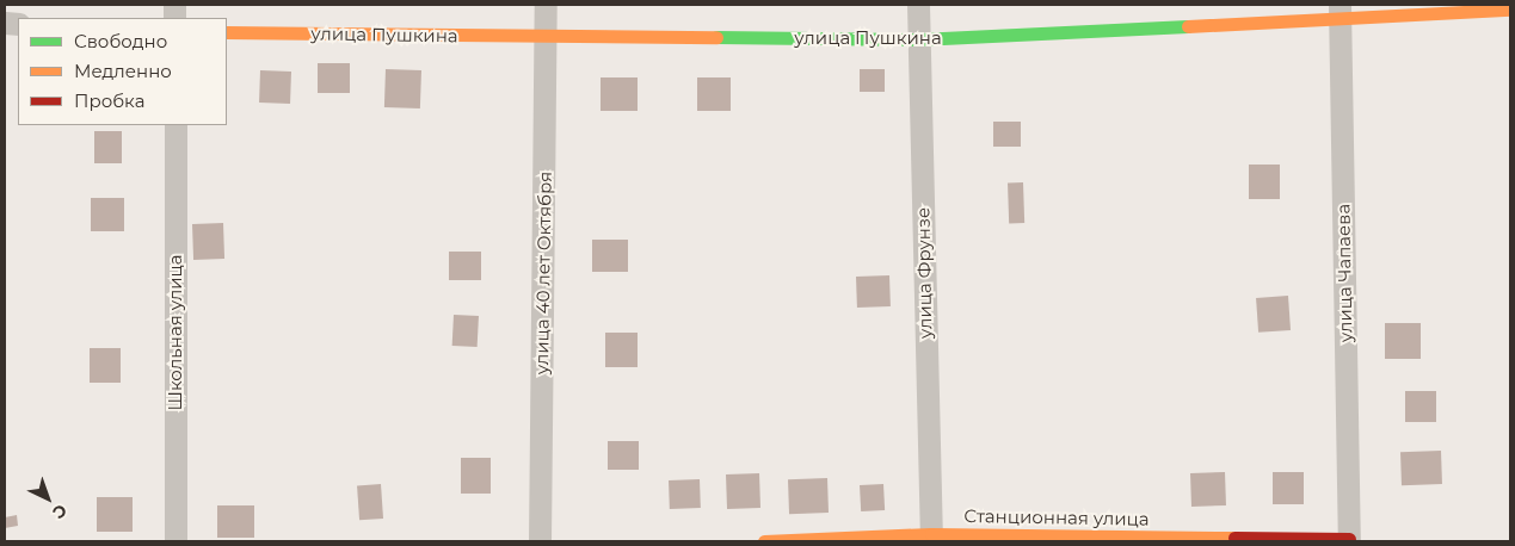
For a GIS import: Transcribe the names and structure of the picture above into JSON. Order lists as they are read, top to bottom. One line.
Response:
{"streets":{"street":["улица Пушкина","улица 40 лет Октября","улица Фрунзе","улица Чапаева","Школьная улица","Станционная улица"]},"crossings":[["улица Пушкина","улица 40 лет Октября"],["улица Пушкина","улица Фрунзе"],["улица Пушкина","улица Чапаева"],["улица Фрунзе","Станционная улица"],["улица Чапаева","Станционная улица"]],"legend":["Свободно","Медленно","Пробка"],"north":"bottom right"}
